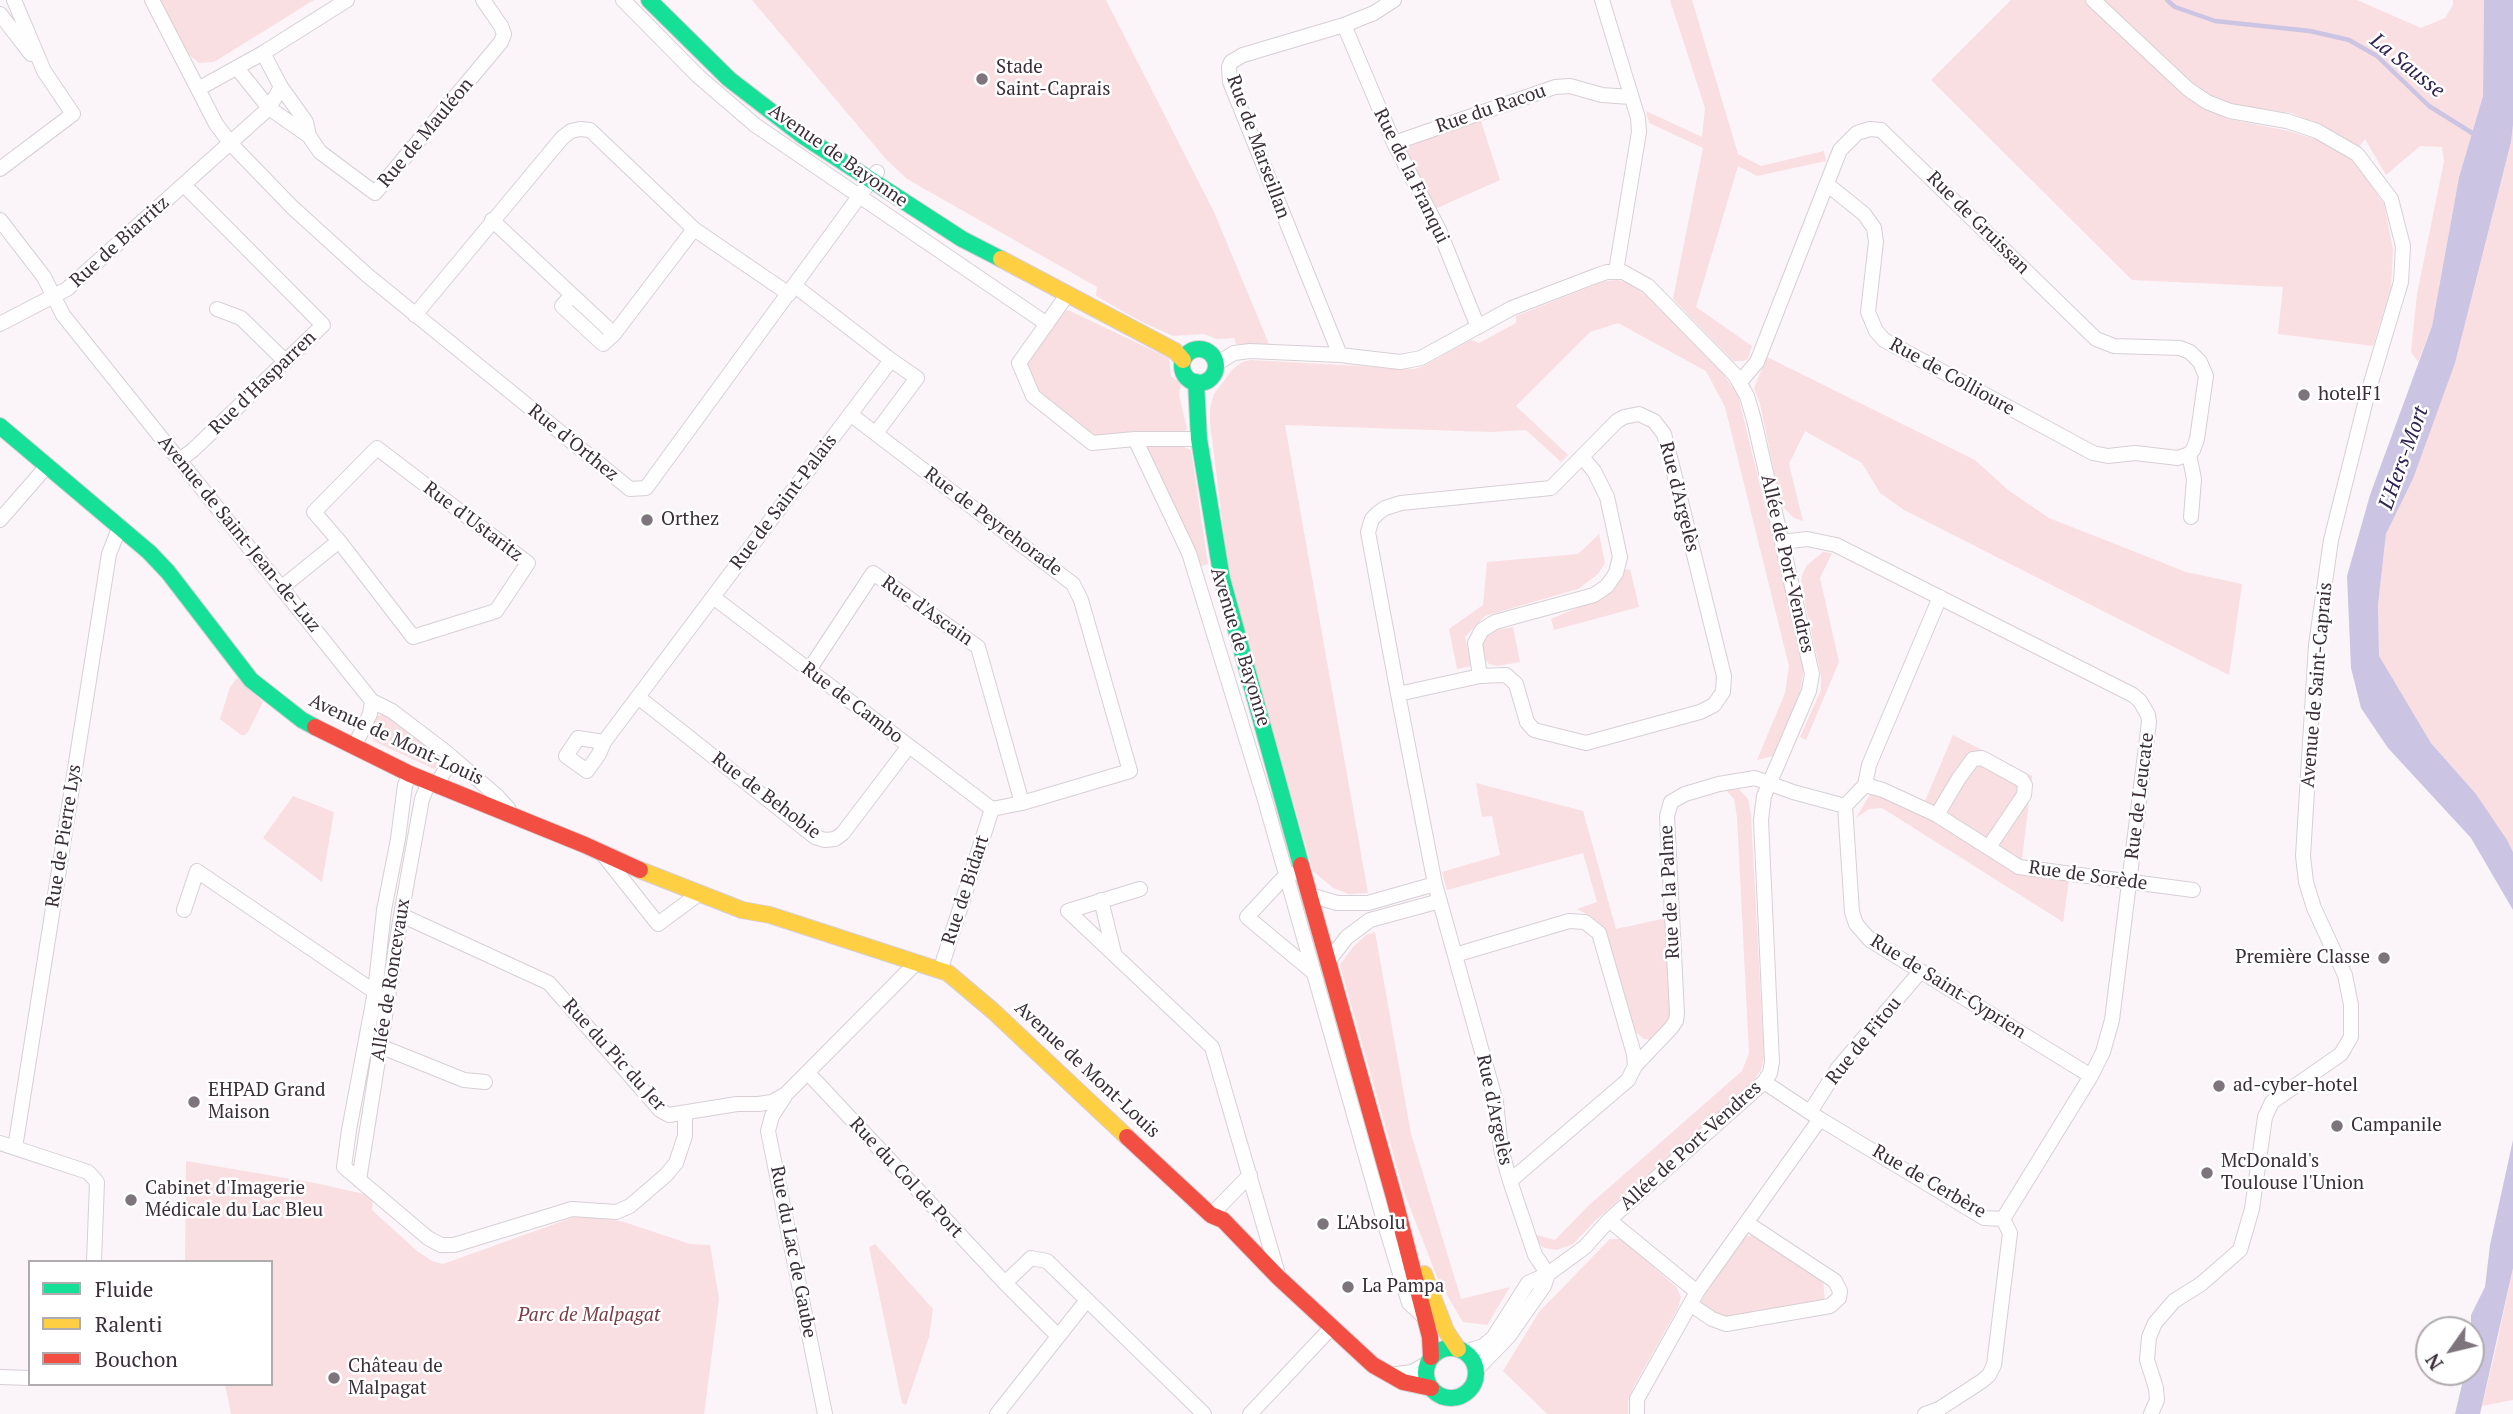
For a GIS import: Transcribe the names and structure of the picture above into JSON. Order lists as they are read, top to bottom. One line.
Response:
{"streets":{"street":["Rue du Racou","Rue de Mauléon","Rue de Marseillan","Avenue de Bayonne","Rue de la Franqui","Rue de Gruissan","Rue de Biarritz","Rue de Collioure","Rue d'Hasparren","Rue d'Orthez","Rue d'Argelès","Rue de Saint-Palais","Rue d'Ustaritz","Rue de Peyrehorade","Avenue de Saint-Jean-de-Luz","Allée de Port-Vendres","Rue d'Ascain","Avenue de Saint-Caprais","Rue de Cambo","Avenue de Mont-Louis","Rue de Behobie","Rue de Leucate","Rue de Pierre Lys","Rue de Sorède","Rue de Bidart","Rue de la Palme","Allée de Roncevaux","Rue de Saint-Cyprien","Rue de Fitou","Rue du Pic du Jer","Rue du Col de Port","Rue de Cerbère","Rue du Lac de Gaube"]},"crossings":[["Rue du Racou","Rue de la Franqui"],["Rue de Marseillan","Rue de la Franqui"],["Avenue de Bayonne","Rue d'Orthez"],["Avenue de Bayonne","Allée de Port-Vendres"],["Avenue de Bayonne","Avenue de Mont-Louis"],["Rue de Gruissan","Rue de Collioure"],["Rue de Gruissan","Allée de Port-Vendres"],["Rue de Biarritz","Rue d'Hasparren"],["Rue de Biarritz","Rue d'Orthez"],["Rue de Biarritz","Avenue de Saint-Jean-de-Luz"],["Rue d'Hasparren","Avenue de Saint-Jean-de-Luz"],["Rue d'Argelès","Allée de Port-Vendres"],["Rue d'Argelès","Rue de la Palme"],["Rue de Saint-Palais","Rue de Peyrehorade"],["Rue de Saint-Palais","Rue de Cambo"],["Rue de Saint-Palais","Rue de Behobie"],["Rue de Peyrehorade","Rue d'Ascain"],["Rue de Peyrehorade","Rue de Cambo"],["Rue de Peyrehorade","Rue de Bidart"],["Avenue de Saint-Jean-de-Luz","Avenue de Mont-Louis"],["Avenue de Saint-Jean-de-Luz","Allée de Roncevaux"],["Allée de Port-Vendres","Avenue de Mont-Louis"],["Allée de Port-Vendres","Rue de Leucate"],["Allée de Port-Vendres","Rue de la Palme"],["Allée de Port-Vendres","Rue de Cerbère"],["Rue d'Ascain","Rue de Cambo"],["Rue de Cambo","Rue de Behobie"],["Rue de Cambo","Rue de Bidart"],["Avenue de Mont-Louis","Rue de Pierre Lys"],["Avenue de Mont-Louis","Rue de Bidart"],["Avenue de Mont-Louis","Allée de Roncevaux"],["Avenue de Mont-Louis","Rue du Pic du Jer"],["Rue de Leucate","Rue de Sorède"],["Rue de Leucate","Rue de Saint-Cyprien"],["Rue de Leucate","Rue de Cerbère"],["Rue de la Palme","Rue de Saint-Cyprien"],["Allée de Roncevaux","Rue du Pic du Jer"],["Rue de Saint-Cyprien","Rue de Fitou"],["Rue de Fitou","Rue de Cerbère"],["Rue du Pic du Jer","Rue du Col de Port"],["Rue du Pic du Jer","Rue du Lac de Gaube"]],"water":["La Sausse","L'Hers-Mort"],"parks":["Parc de Malpagat"],"places":["Stade Saint-Caprais","hotelF1","Orthez","Première Classe","ad-cyber-hotel","EHPAD Grand Maison","Campanile","McDonald's Toulouse l'Union","Cabinet d'Imagerie Médicale du Lac Bleu","L'Absolu","La Pampa","Château de Malpagat"],"legend":["Fluide","Ralenti","Bouchon"],"north":"bottom left"}
